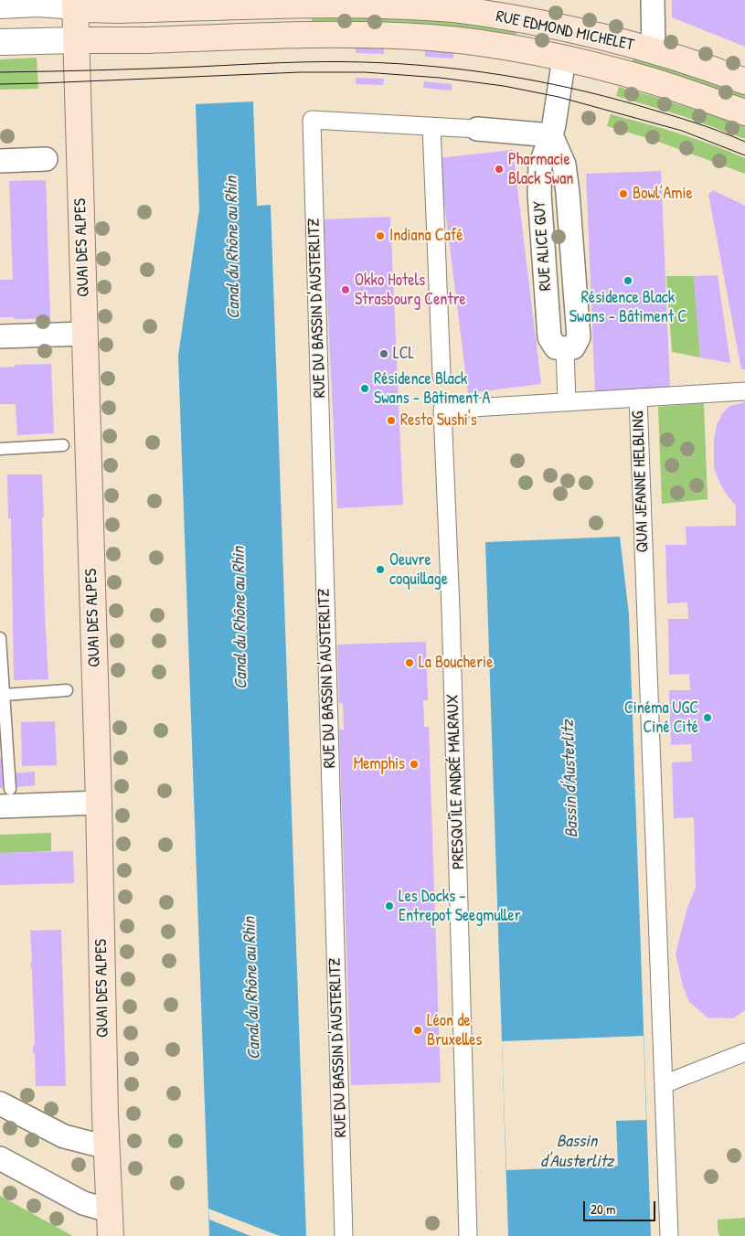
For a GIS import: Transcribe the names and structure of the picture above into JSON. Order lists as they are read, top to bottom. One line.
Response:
{"streets":{"main road":["RUE EDMOND MICHELET","QUAI DES ALPES"],"street":["RUE ALICE GUY","RUE DU BASSIN D'AUSTERLITZ","QUAI JEANNE HELBLING","PRESQU'ÎLE ANDRÉ MALRAUX"]},"crossings":[["RUE EDMOND MICHELET","RUE ALICE GUY"],["RUE EDMOND MICHELET","QUAI DES ALPES"],["RUE ALICE GUY","QUAI JEANNE HELBLING"],["QUAI JEANNE HELBLING","PRESQU'ÎLE ANDRÉ MALRAUX"]],"water":["Canal du Rhône au Rhin","Bassin d'Austerlitz"],"places":["Pharmacie Black Swan","Bowl’Amie","Indiana Café","Résidence Black Swans - Bâtiment C","Okko Hotels Strasbourg Centre","LCL","Résidence Black Swans - Bâtiment A","Resto Sushi's","Oeuvre coquillage","La Boucherie","Cinéma UGC Ciné Cité","Memphis","Les Docks - Entrepot Seegmuller","Léon de Bruxelles"],"scale_bar":"20 m"}
